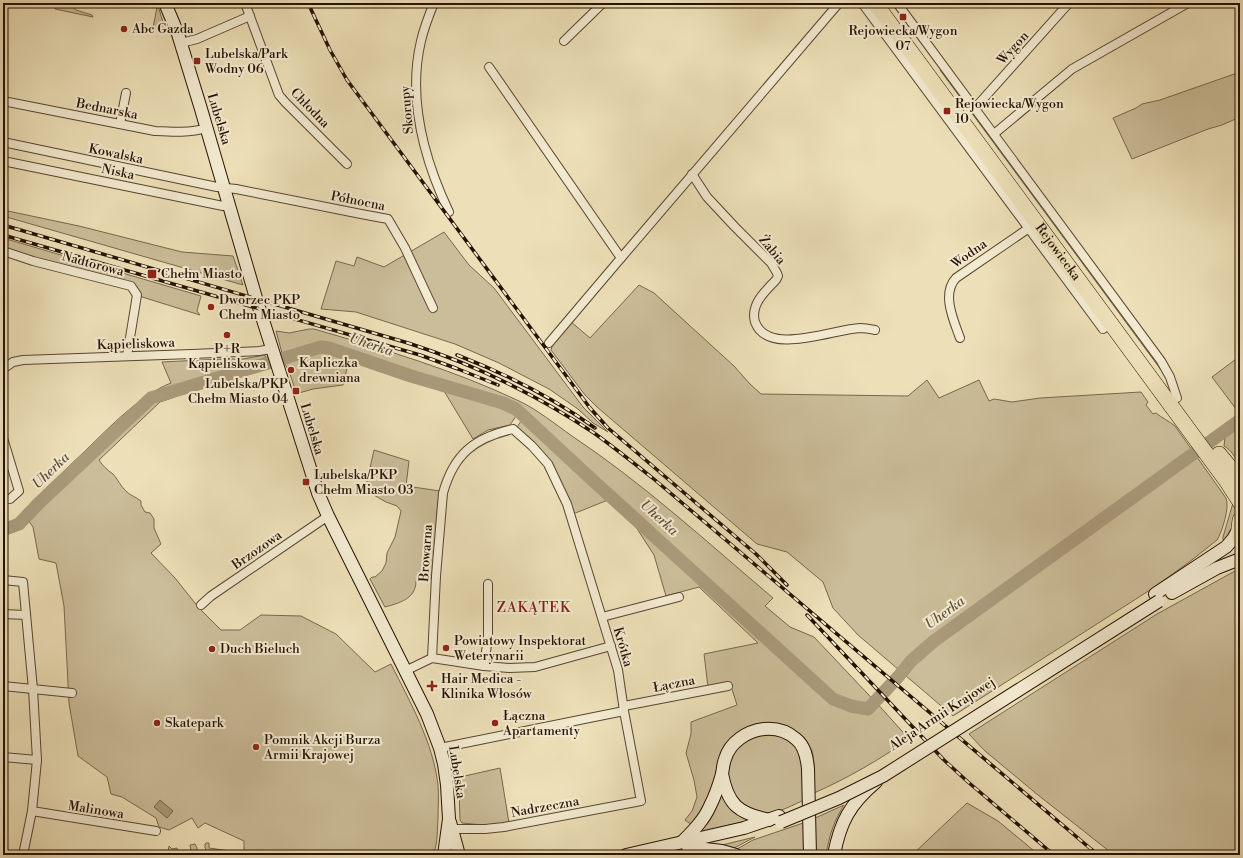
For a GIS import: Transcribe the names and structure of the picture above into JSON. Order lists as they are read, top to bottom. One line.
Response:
{"streets":{"highway":["Rejowiecka"],"main road":["Lubelska","Aleja Armii Krajowej"],"street":["Wygon","Chłodna","Bednarska","Skorupy","Kowalska","Niska","Północna","Żabia","Wodna","Nadtorowa","Kąpieliskowa","Brzozowa","Browarna","Krótka","Łączna","Nadrzeczna","Malinowa"]},"crossings":[["Bednarska","Lubelska"],["Lubelska","Kowalska"],["Lubelska","Niska"],["Lubelska","Północna"],["Lubelska","Kąpieliskowa"],["Lubelska","Brzozowa"],["Lubelska","Łączna"],["Lubelska","Nadrzeczna"],["Kowalska","Północna"],["Nadtorowa","Kąpieliskowa"],["Browarna","Krótka"],["Krótka","Łączna"],["Krótka","Nadrzeczna"]],"districts":["ZAKĄTEK"],"water":["Uherka"],"places":{"transit":["Rejowiecka/Wygon 07","Lubelska/Park Wodny 06","Rejowiecka/Wygon 10","Chełm Miasto","Lubelska/PKP Chełm Miasto 04","Lubelska/PKP Chełm Miasto 03"],"other":["Abc Gazda","Dworzec PKP Chełm Miasto","P+R Kąpieliskowa","Kapliczka drewniana","Powiatowy Inspektorat Weterynarii","Duch Bieluch","Skatepark","Łączna Apartamenty","Pomnik Akcji Burza Armii Krajowej"],"health":["Hair Medica - Klinika Włosów"]}}
